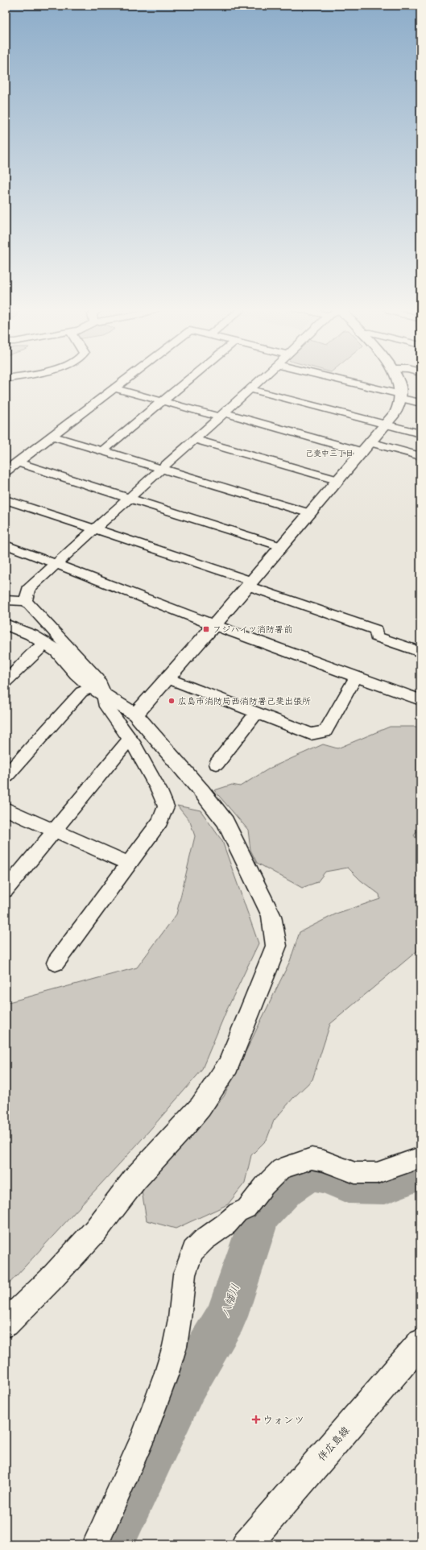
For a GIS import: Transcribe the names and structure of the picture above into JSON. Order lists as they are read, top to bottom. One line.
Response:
{"streets":{"street":["伴広島線"]},"districts":["己斐中三丁目"],"water":["八幡川"],"places":{"transit":["フジハイツ消防署前"],"other":["広島市消防局西消防署己斐出張所"],"health":["ウォンツ"]}}
